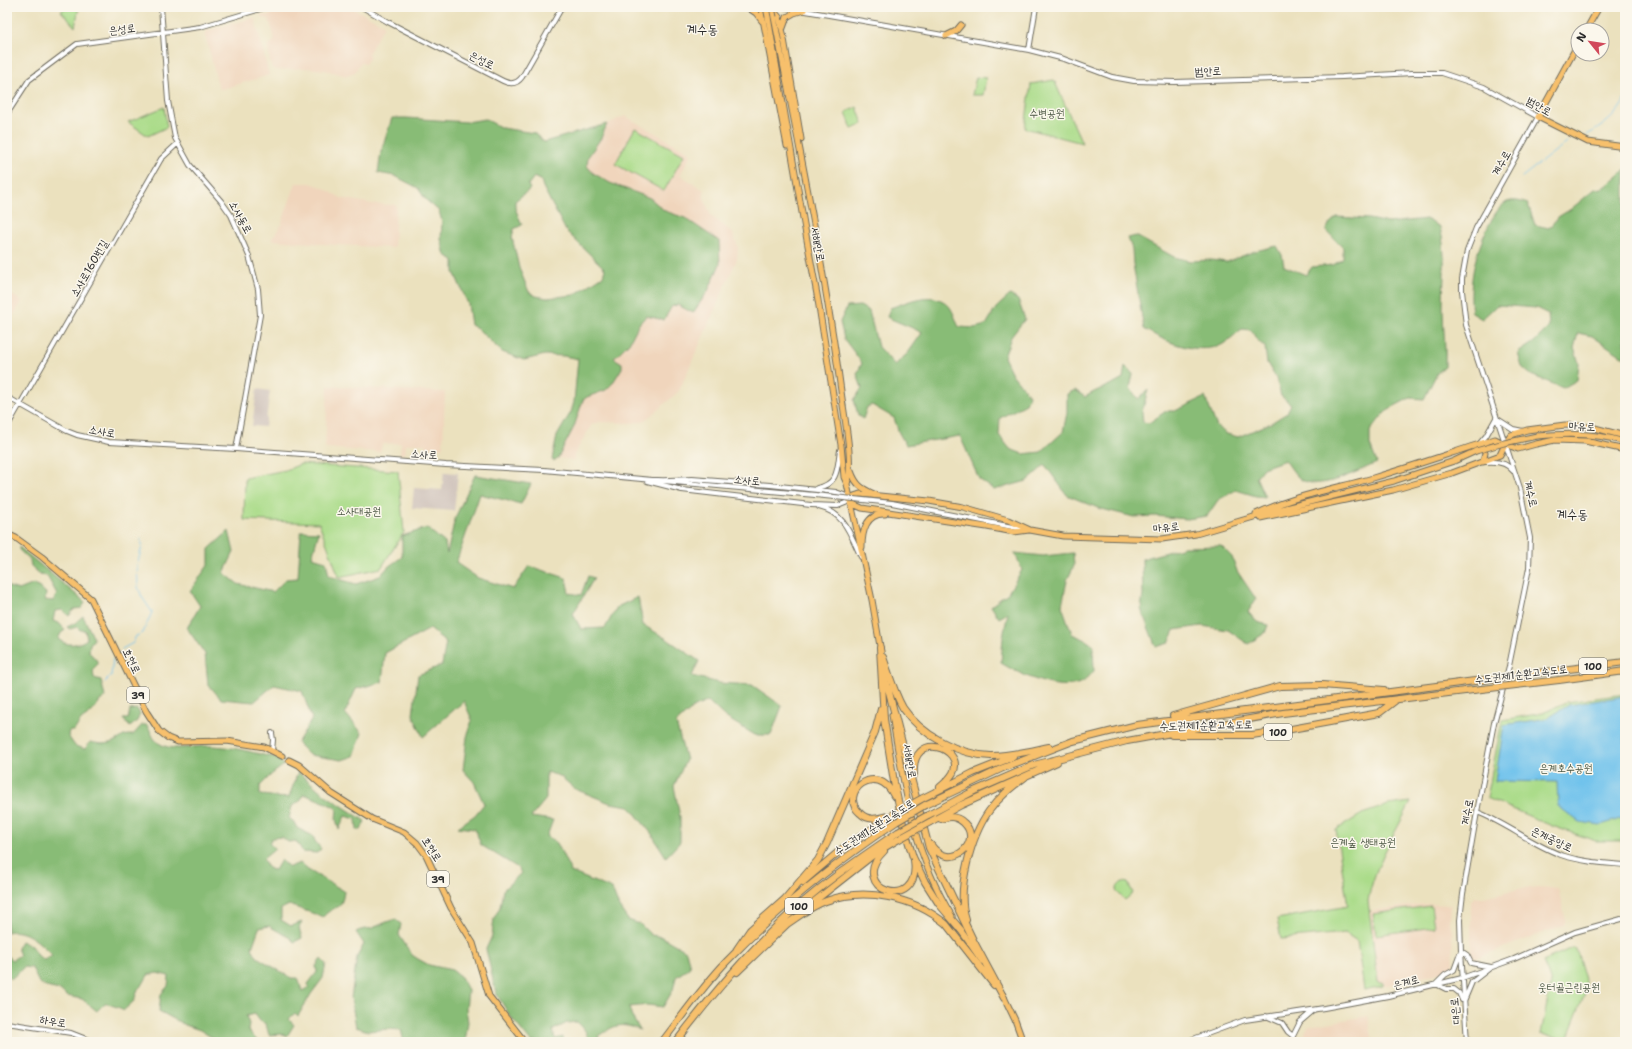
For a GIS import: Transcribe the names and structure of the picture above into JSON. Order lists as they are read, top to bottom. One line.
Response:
{"streets":{"highway":["100","수도권제1순환고속도로"],"main road":["범안로","계수로","서해안로","마유로","호현로","39"],"street":["은성로","소사동로","소사로160번길","소사로","은계중앙로","은계로","대은로","하우로"]},"crossings":[["은성로","소사동로"],["범안로","계수로"],["계수로","은계중앙로"],["계수로","은계로"],["계수로","대은로"],["소사동로","소사로160번길"],["소사동로","소사로"],["서해안로","마유로"],["서해안로","소사로"],["소사로160번길","소사로"],["마유로","소사로"],["은계로","대은로"]],"districts":["계수동","계수동"],"parks":["수변공원","소사대공원","은계호수공원","은계숲 생태공원","웃터골근린공원"],"north":"top left"}
